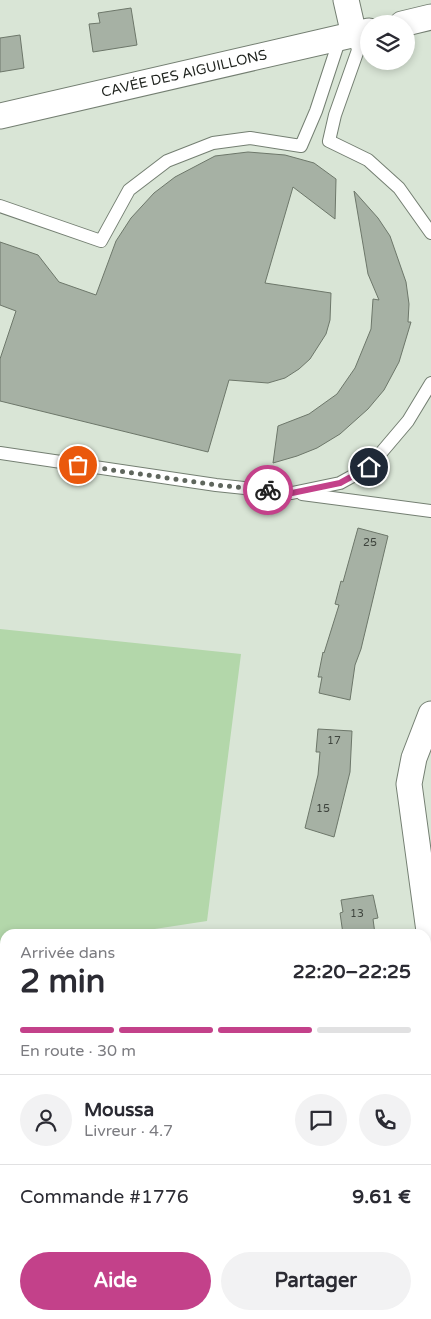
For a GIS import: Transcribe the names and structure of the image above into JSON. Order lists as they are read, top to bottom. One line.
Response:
{"streets":{"street":["CAVÉE DES AIGUILLONS"]},"house_numbers":["25","17","15","13"],"page":{"heading":["2 min","Arrivée dans","22:20–22:25"],"panel":["Moussa","Livreur · 4.7","Commande #1776","9.61 €"],"bar":"En route · 30 m","buttons":["Aide","Partager"]}}
